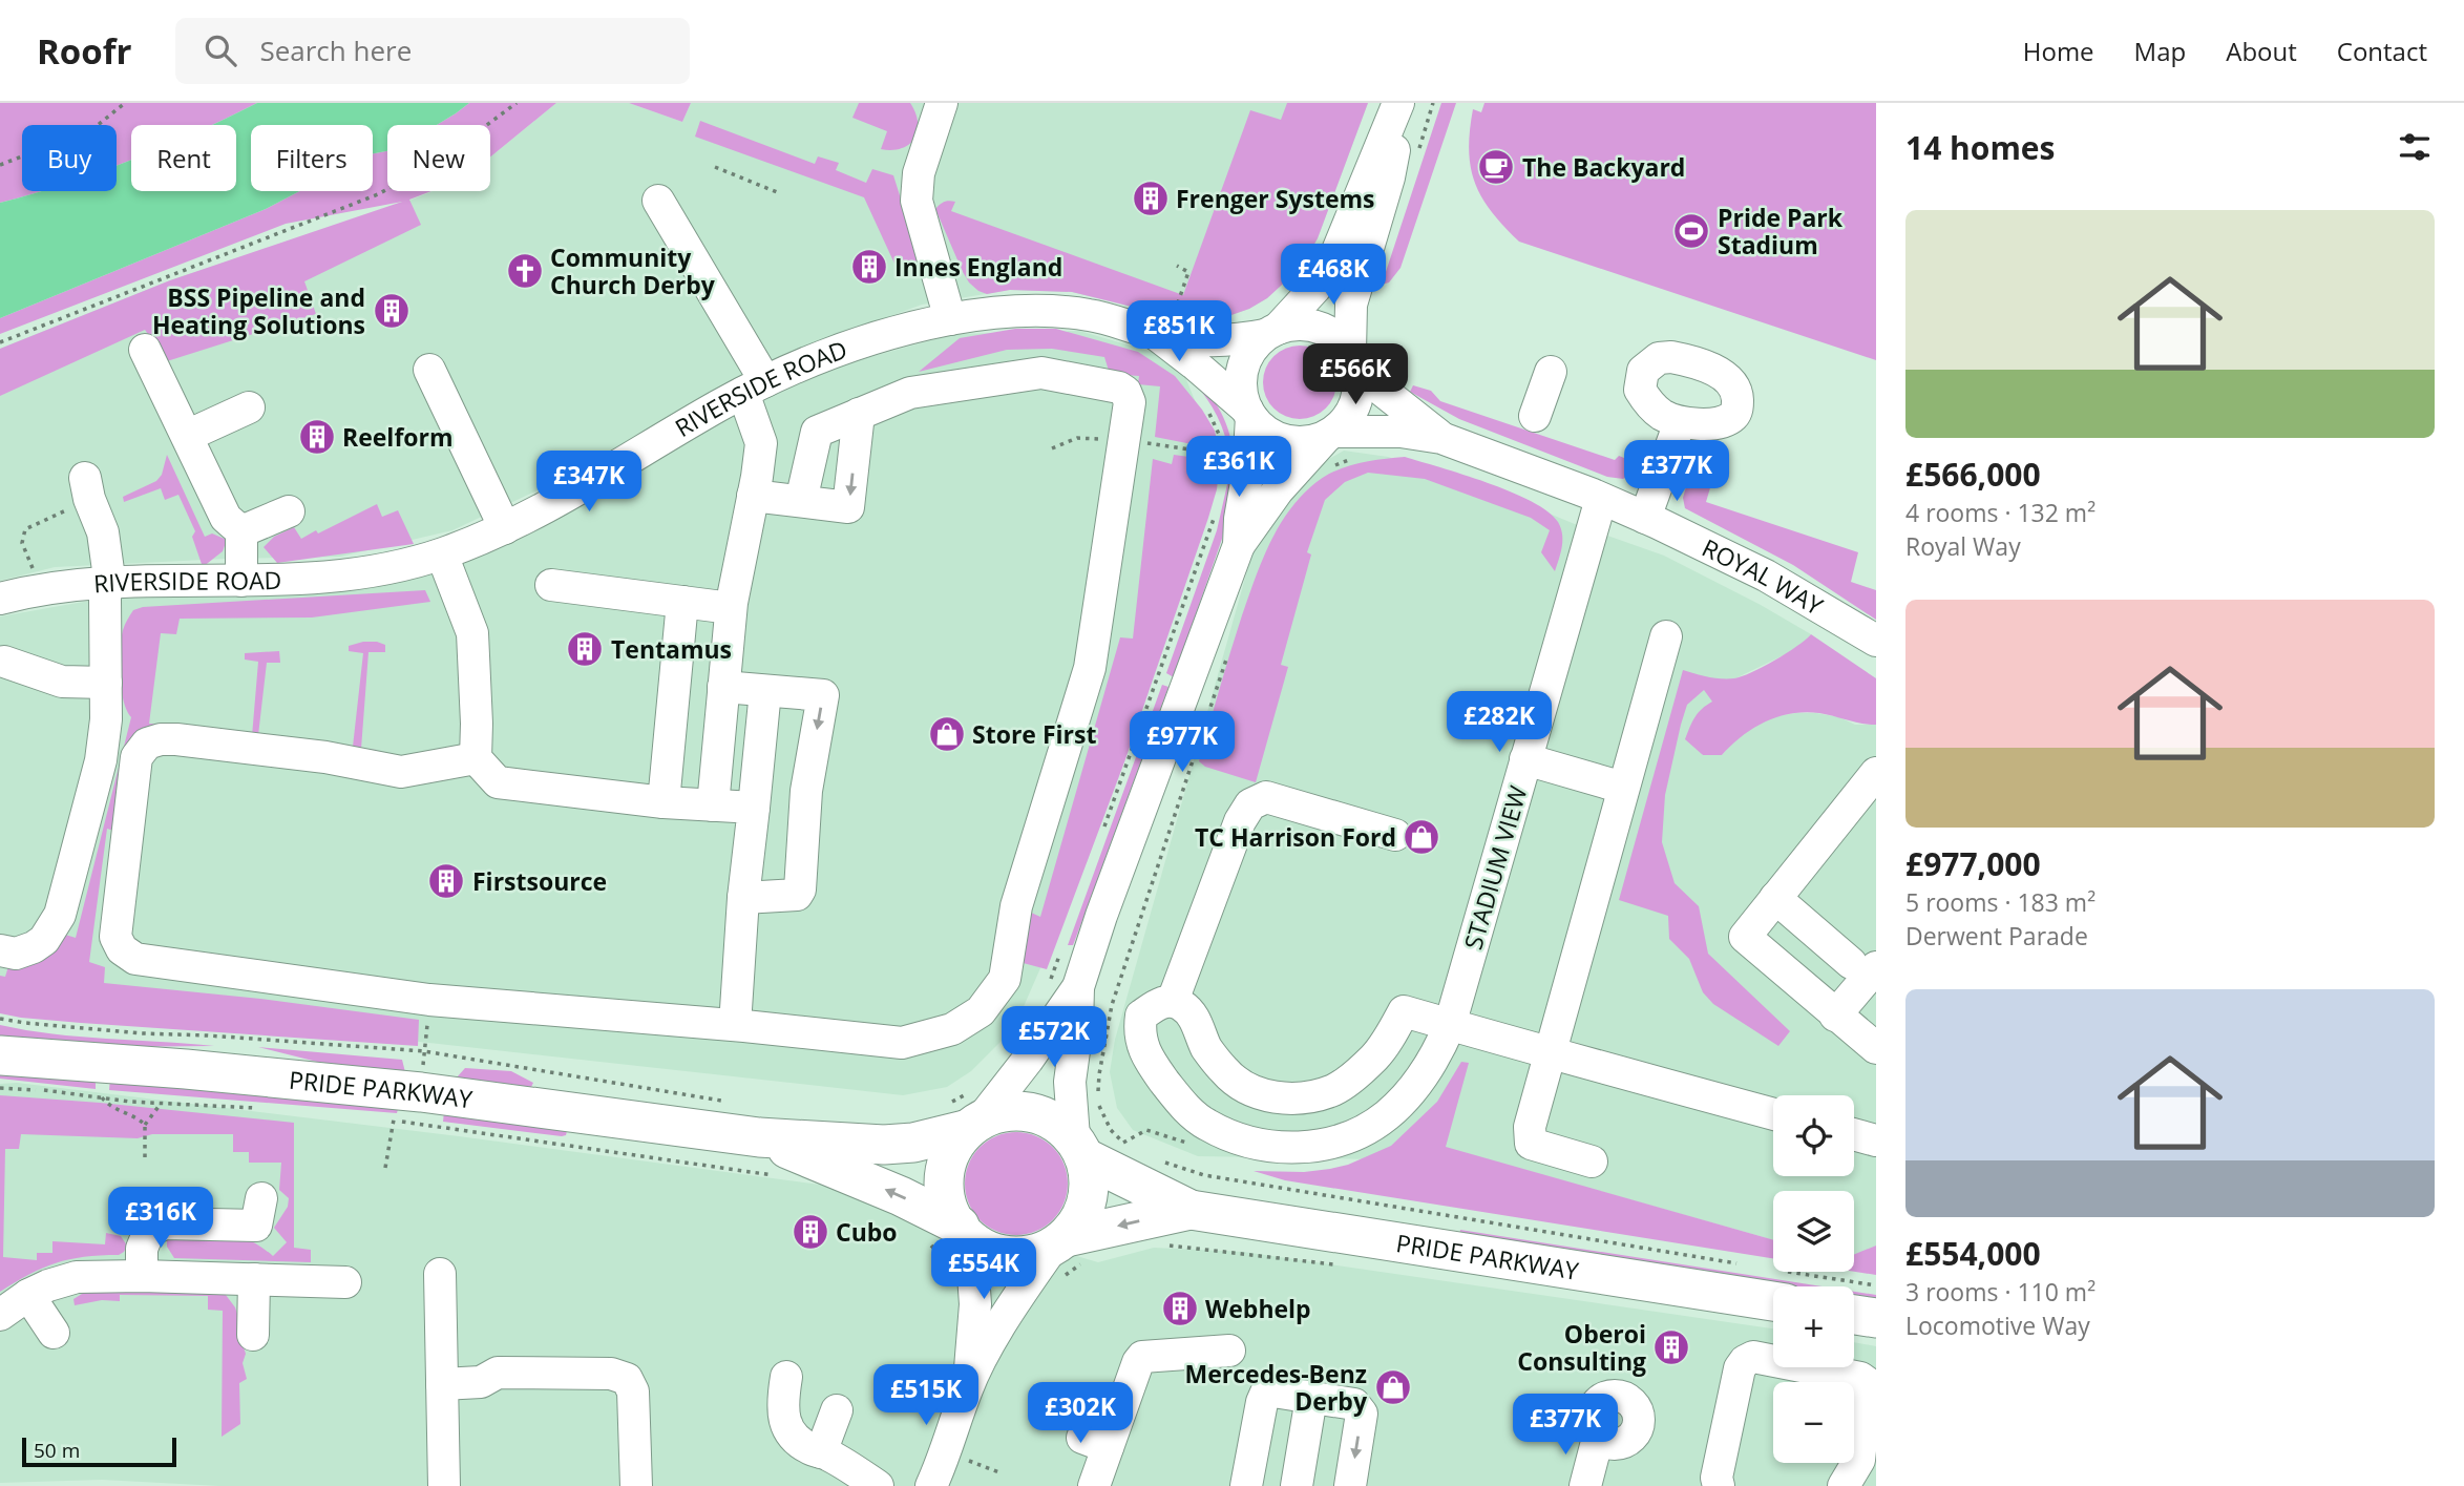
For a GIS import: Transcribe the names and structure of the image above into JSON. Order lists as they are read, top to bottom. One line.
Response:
{"streets":{"main road":["PRIDE PARKWAY"],"street":["RIVERSIDE ROAD","ROYAL WAY","STADIUM VIEW"]},"crossings":[["RIVERSIDE ROAD","ROYAL WAY"],["ROYAL WAY","STADIUM VIEW"]],"places":{"cafe":["The Backyard"],"building":["Frenger Systems","Innes England","BSS Pipeline and Heating Solutions","Reelform","Tentamus","Firstsource","Cubo","Webhelp","Oberoi Consulting"],"sports":["Pride Park Stadium"],"church":["Community Church Derby"],"shop":["Store First","TC Harrison Ford","Mercedes-Benz Derby"]},"scale_bar":"50 m","page":{"header":"Roofr","search":"Search here","nav":["Home","Map","About","Contact"],"heading":"14 homes","chip":["Buy","Rent","Filters","New"],"list":[{"name":"£566,000","note":"4 rooms · 132 m² · Royal Way"},{"name":"£977,000","note":"5 rooms · 183 m² · Derwent Parade"},{"name":"£554,000","note":"3 rooms · 110 m² · Locomotive Way"}],"price":["£468K","£851K","£566K","£361K","£377K","£347K","£282K","£977K","£572K","£316K","£554K","£515K","£302K","£377K"],"map_buttons":["+","−"],"scale":"50 m"}}
